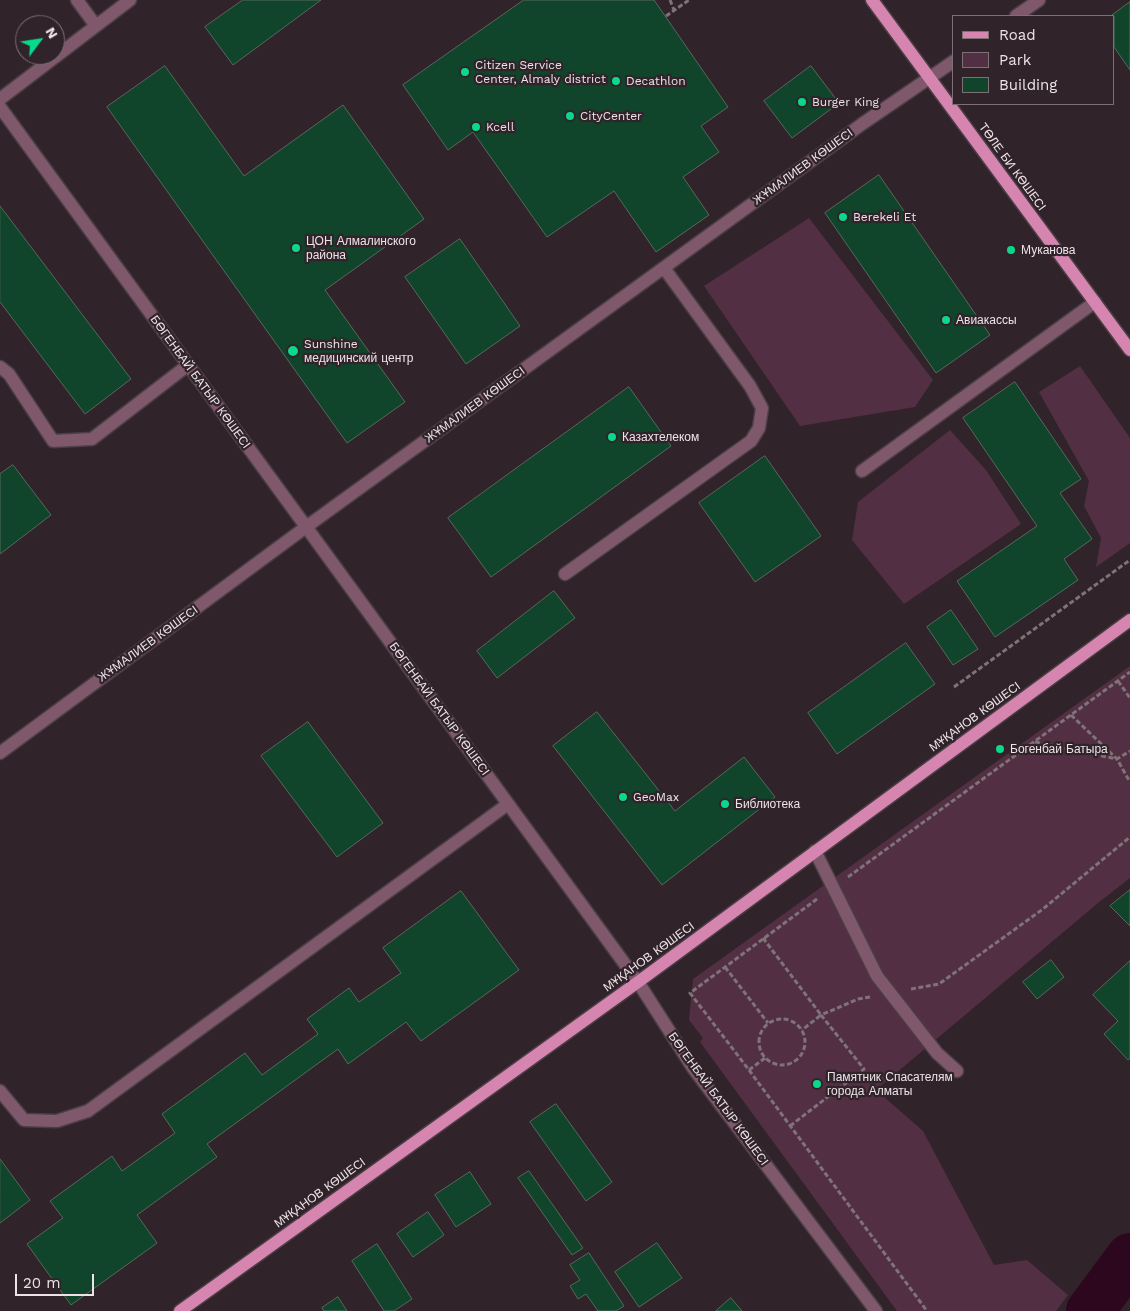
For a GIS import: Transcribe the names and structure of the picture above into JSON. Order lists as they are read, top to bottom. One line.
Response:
{"streets":{"main road":["ТӨЛЕ БИ КӨШЕСІ","МҰҚАНОВ КӨШЕСІ"],"street":["ЖҰМАЛИЕВ КӨШЕСІ","БӨГЕНБАЙ БАТЫР КӨШЕСІ"]},"crossings":[["ЖҰМАЛИЕВ КӨШЕСІ","ТӨЛЕ БИ КӨШЕСІ"],["ЖҰМАЛИЕВ КӨШЕСІ","БӨГЕНБАЙ БАТЫР КӨШЕСІ"],["БӨГЕНБАЙ БАТЫР КӨШЕСІ","МҰҚАНОВ КӨШЕСІ"]],"places":["Citizen Service Center, Almaly district","Decathlon","Burger King","CityCenter","Kcell","Berekeli Et","ЦОН Алмалинского района","Муканова","Авиакассы","Sunshine медицинский центр","Казахтелеком","Богенбай Батыра","GeoMax","Библиотека","Памятник Спасателям города Алматы"],"legend":["Road","Park","Building"],"scale_bar":"20 m","north":"top right"}
